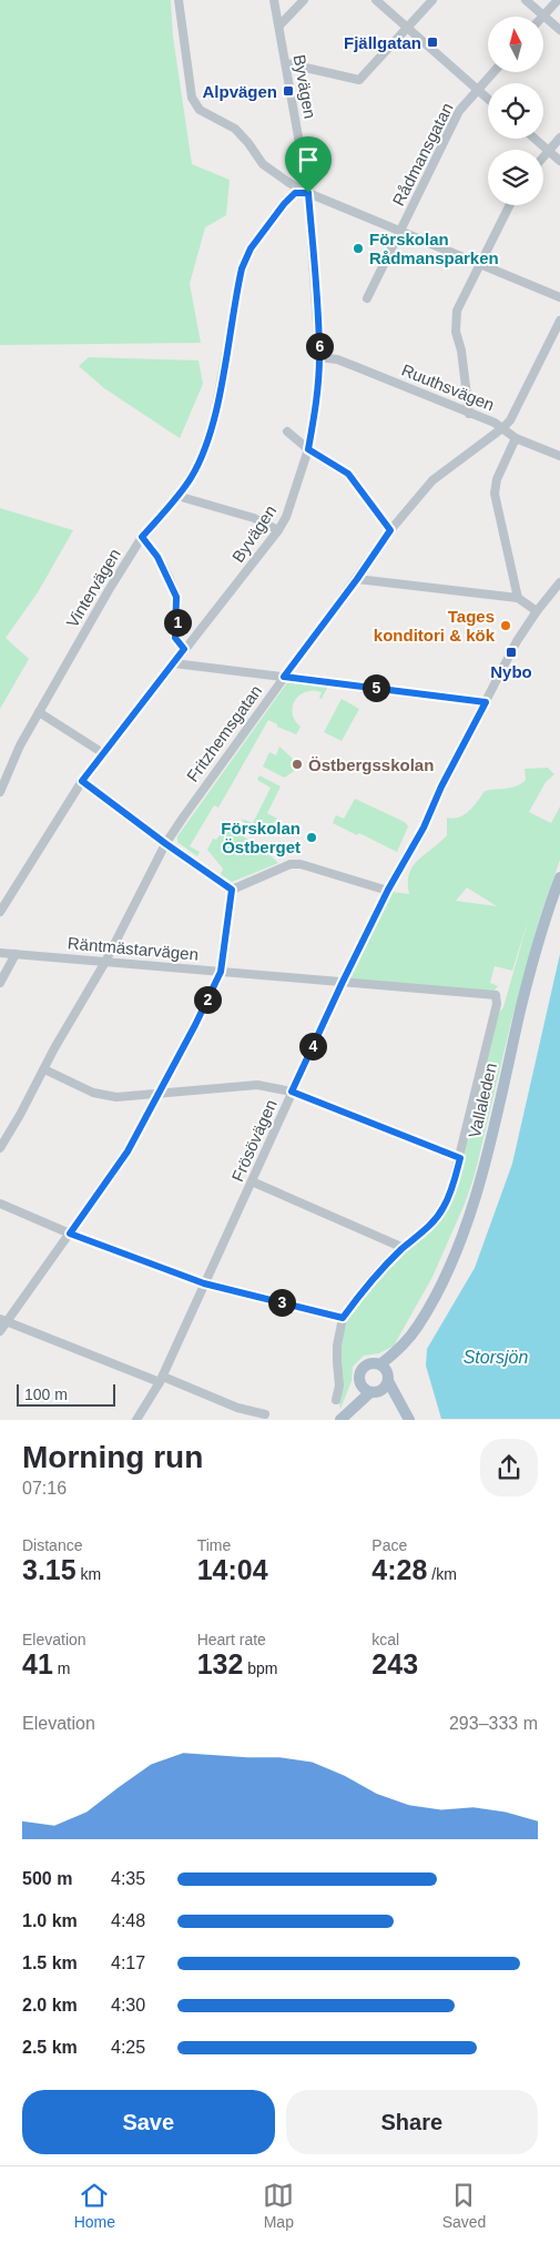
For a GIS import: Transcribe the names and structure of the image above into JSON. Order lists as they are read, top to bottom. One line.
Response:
{"streets":{"main road":["Vallaleden"],"street":["Byvägen","Rådmansgatan","Ruuthsvägen","Vintervägen","Fritzhemsgatan","Räntmästarvägen","Frösövägen"]},"crossings":[["Byvägen","Ruuthsvägen"],["Byvägen","Vintervägen"],["Ruuthsvägen","Fritzhemsgatan"],["Fritzhemsgatan","Räntmästarvägen"],["Räntmästarvägen","Frösövägen"]],"water":["Storsjön"],"places":{"transit":["Fjällgatan","Alpvägen","Nybo"],"other":["Förskolan Rådmansparken","Tages konditori & kök","Östbergsskolan","Förskolan Östberget"]},"scale_bar":"100 m","north":"top","page":{"pins":["6","1","5","2","4","3"],"scale":"100 m","heading":["Morning run","07:16"],"stats":[["Distance","3.15 km"],["Time","14:04"],["Pace","4:28 /km"],["Elevation","41 m"],["Heart rate","132 bpm"],["kcal","243"]],"chart":["Elevation","293–333 m"],"list":[{"name":"500 m","note":"4:35"},{"name":"1.0 km","note":"4:48"},{"name":"1.5 km","note":"4:17"},{"name":"2.0 km","note":"4:30"},{"name":"2.5 km","note":"4:25"}],"buttons":["Save","Share"],"tabs":["Home","Map","Saved"]}}
